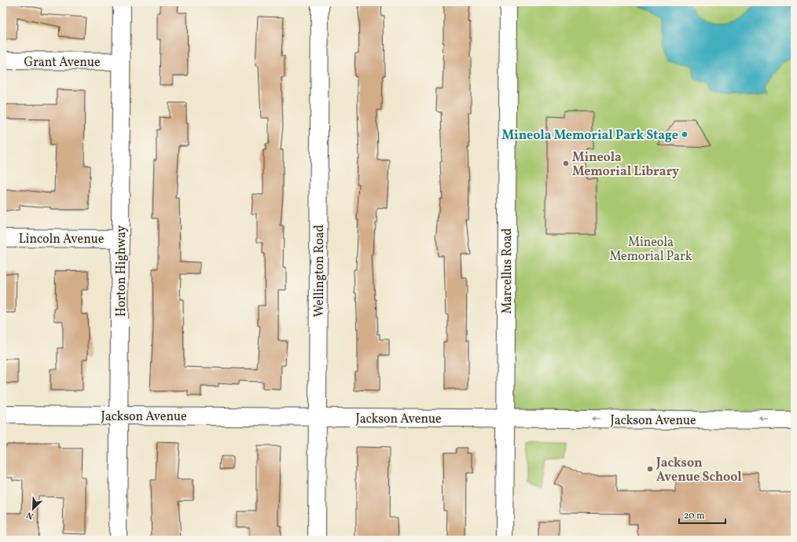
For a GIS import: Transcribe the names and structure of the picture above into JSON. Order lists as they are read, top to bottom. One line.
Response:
{"streets":{"street":["Grant Avenue","Lincoln Avenue","Horton Highway","Wellington Road","Marcellus Road","Jackson Avenue"]},"crossings":[["Grant Avenue","Horton Highway"],["Lincoln Avenue","Horton Highway"],["Horton Highway","Jackson Avenue"],["Wellington Road","Jackson Avenue"],["Marcellus Road","Jackson Avenue"]],"one_way":["Jackson Avenue"],"parks":["Mineola Memorial Park"],"places":["Mineola Memorial Park Stage","Mineola Memorial Library","Jackson Avenue School"],"scale_bar":"20 m","north":"bottom left"}
